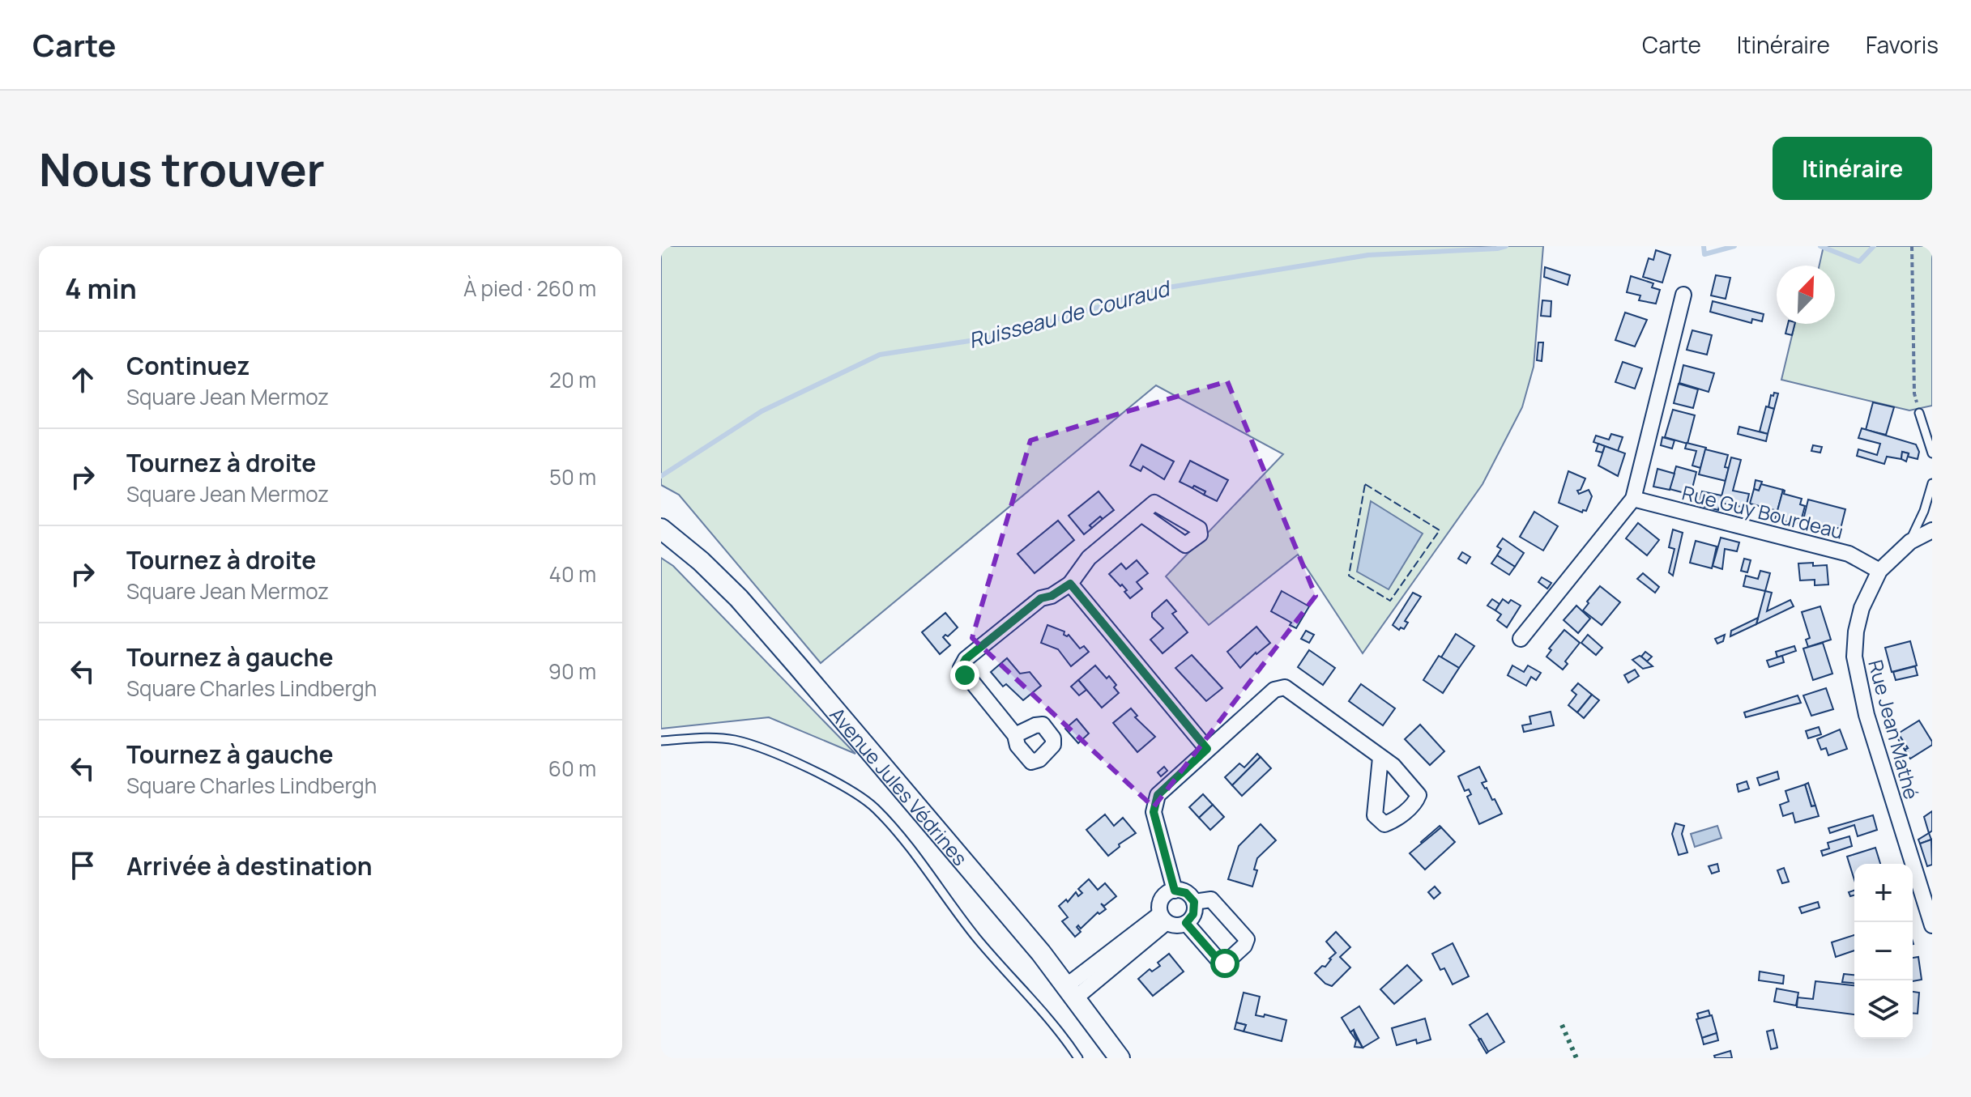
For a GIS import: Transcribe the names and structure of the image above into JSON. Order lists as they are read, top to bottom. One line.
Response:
{"streets":{"main road":["Avenue Jules Védrines"],"street":["Rue Guy Bourdeau","Rue Jean Mathé"]},"crossings":[["Rue Guy Bourdeau","Rue Jean Mathé"]],"water":["Ruisseau de Couraud"],"north":"top right","page":{"header":"Carte","nav":["Carte","Itinéraire","Favoris"],"buttons":"Itinéraire","title":"Nous trouver","heading":["4 min","À pied · 260 m"],"list":[["Continuez","Square Jean Mermoz","20 m"],["Tournez à droite","Square Jean Mermoz","50 m"],["Tournez à droite","Square Jean Mermoz","40 m"],["Tournez à gauche","Square Charles Lindbergh","90 m"],["Tournez à gauche","Square Charles Lindbergh","60 m"],"Arrivée à destination"],"map_buttons":["+","−"]}}
